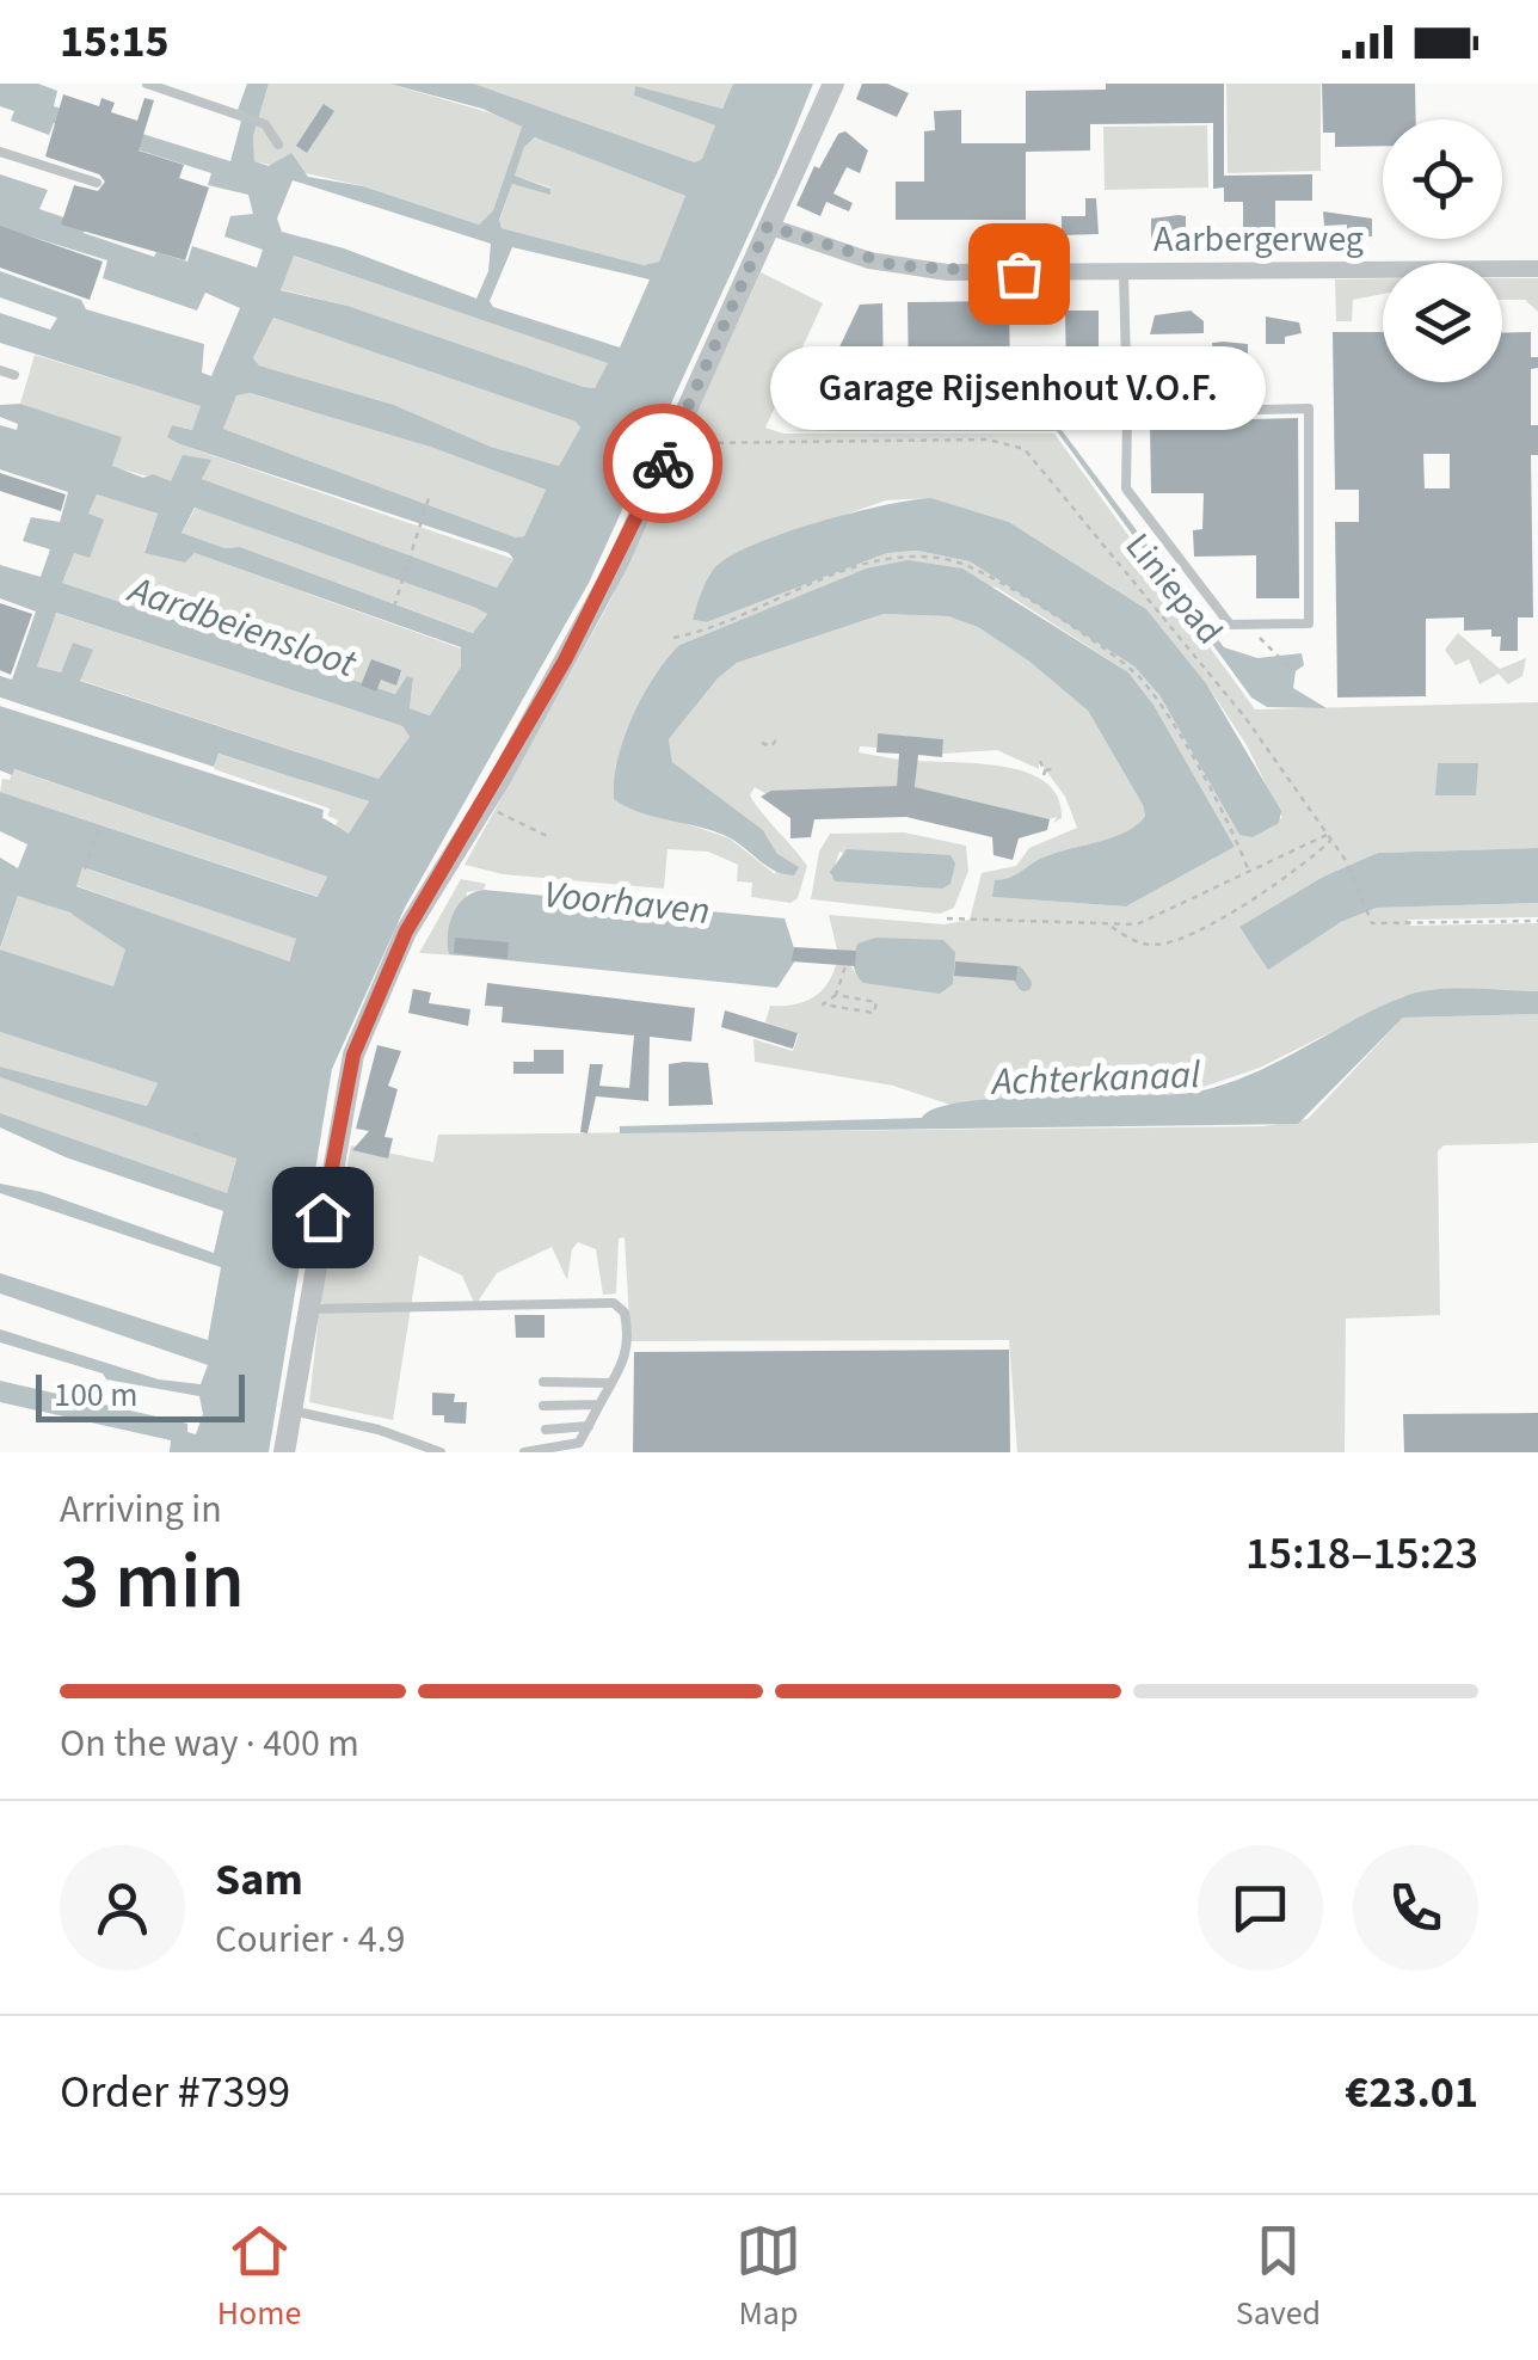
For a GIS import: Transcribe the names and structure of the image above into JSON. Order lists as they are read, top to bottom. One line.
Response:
{"streets":{"street":["Aarbergerweg"],"path":["Liniepad"]},"water":["Aardbeiensloot","Voorhaven","Achterkanaal"],"places":["Garage Rijsenhout V.O.F."],"scale_bar":"100 m","page":{"status":"15:15","bubble":"Garage Rijsenhout V.O.F.","scale":"100 m","heading":["3 min","Arriving in","15:18–15:23"],"panel":["Sam","Courier · 4.9","Order #7399","€23.01"],"bar":"On the way · 400 m","tabs":["Home","Map","Saved"]}}
